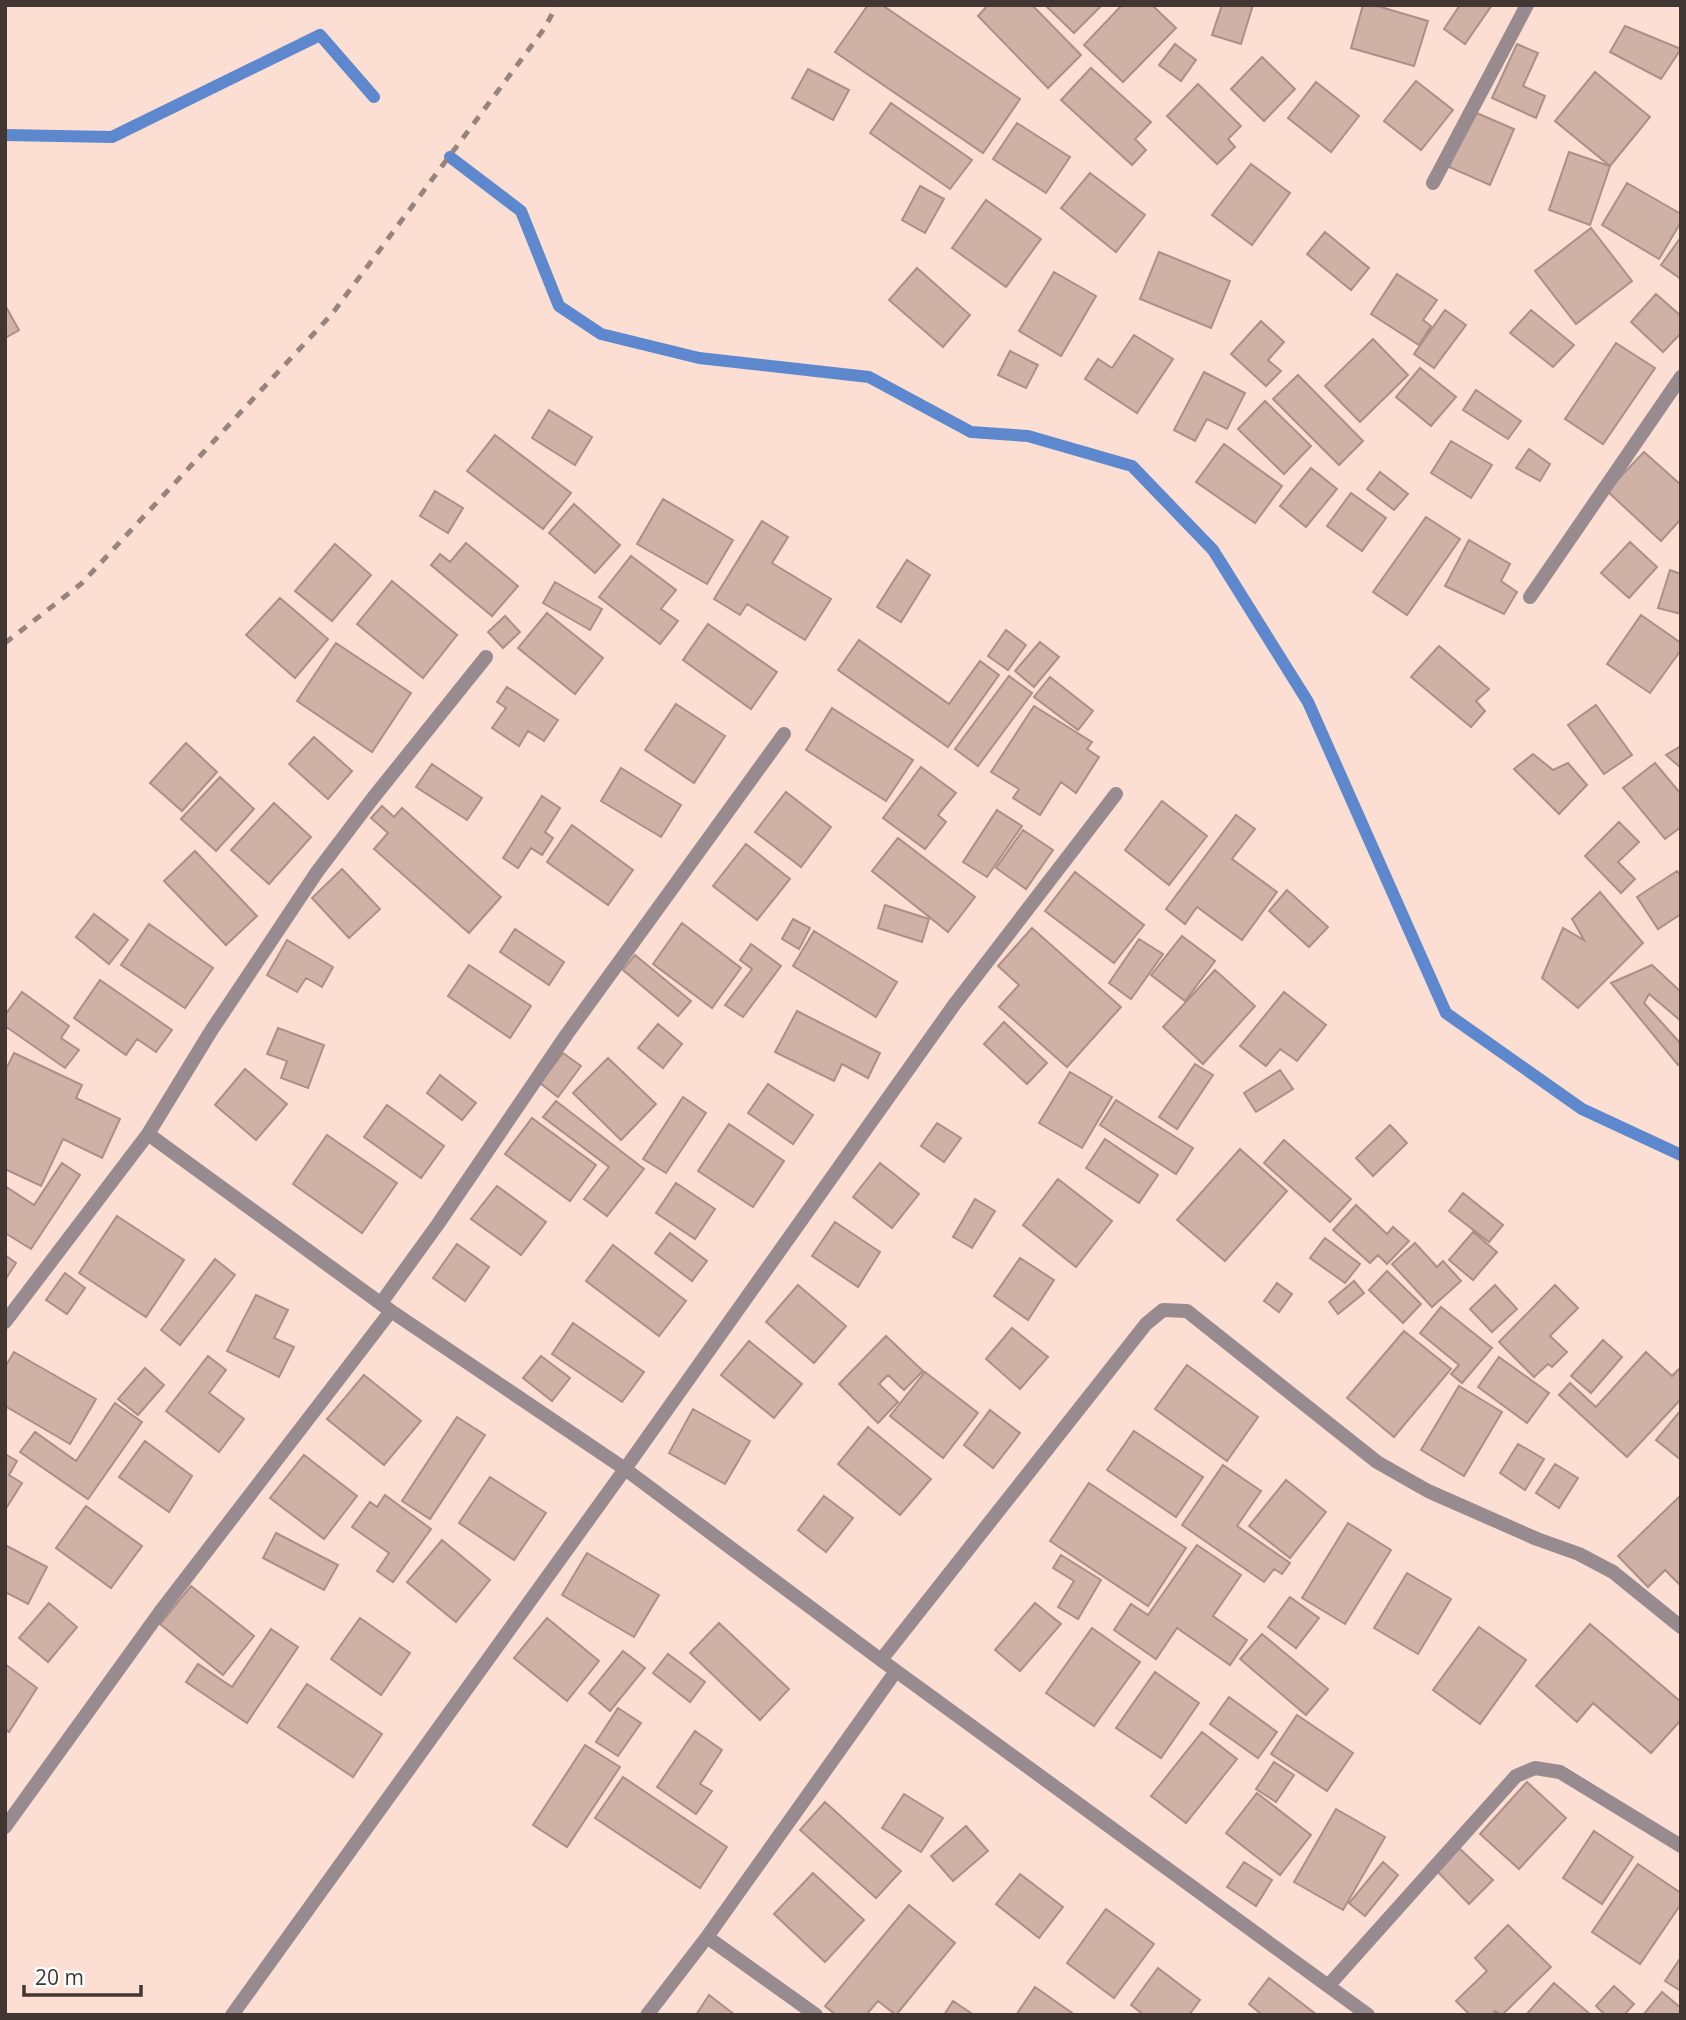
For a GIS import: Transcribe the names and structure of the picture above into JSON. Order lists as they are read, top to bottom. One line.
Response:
{"scale_bar":"20 m"}
